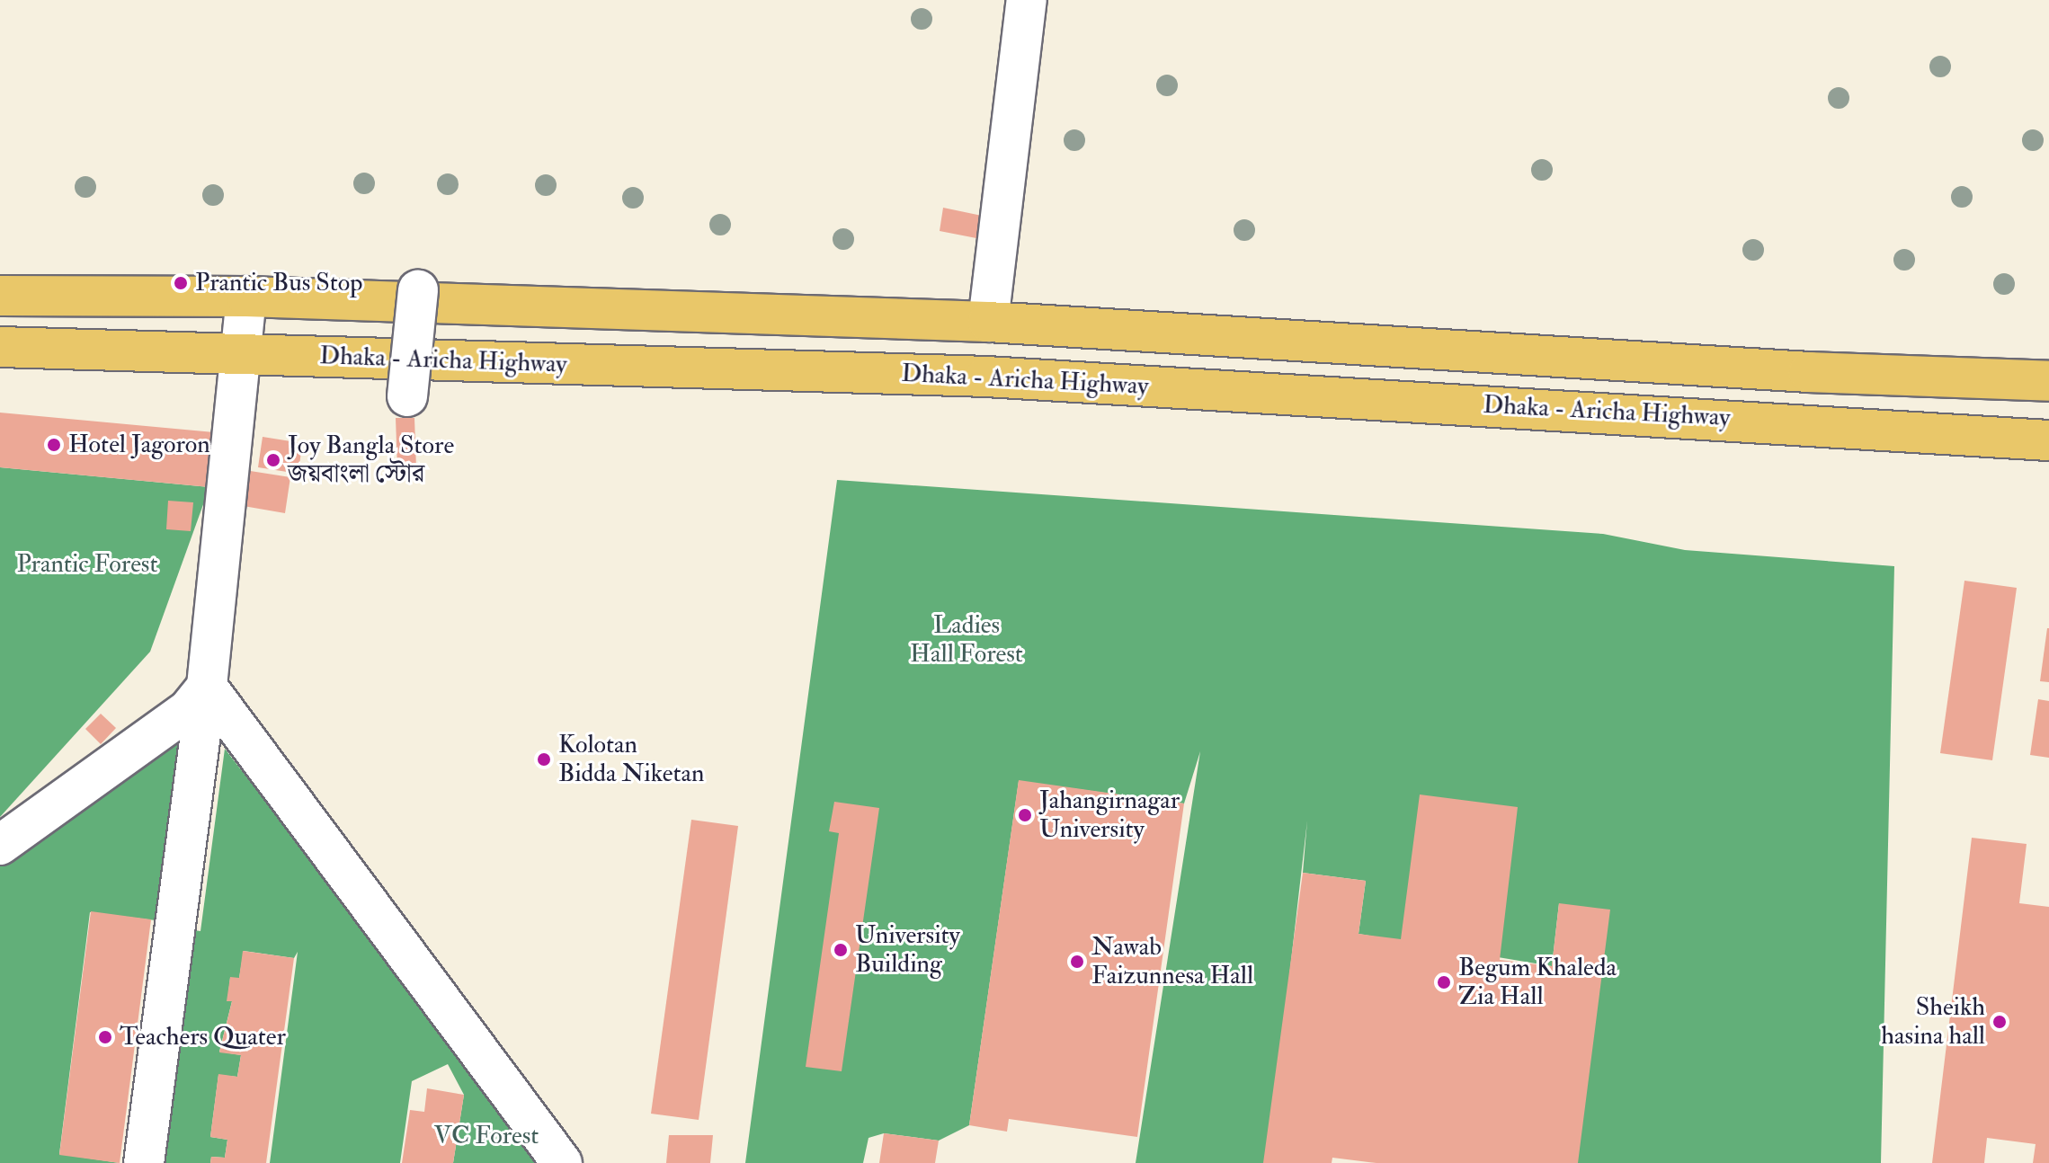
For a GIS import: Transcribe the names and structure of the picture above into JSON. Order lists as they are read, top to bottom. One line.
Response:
{"streets":{"highway":["Dhaka - Aricha Highway"]},"parks":["Prantic Forest","Ladies Hall Forest","VC Forest"],"places":["Prantic Bus Stop","Hotel Jagoron","Joy Bangla Store জয়বাংলা স্টোর","Kolotan Bidda Niketan","Jahangirnagar University","University Building","Nawab Faizunnesa Hall","Begum Khaleda Zia Hall","Sheikh hasina hall","Teachers Quater"]}
